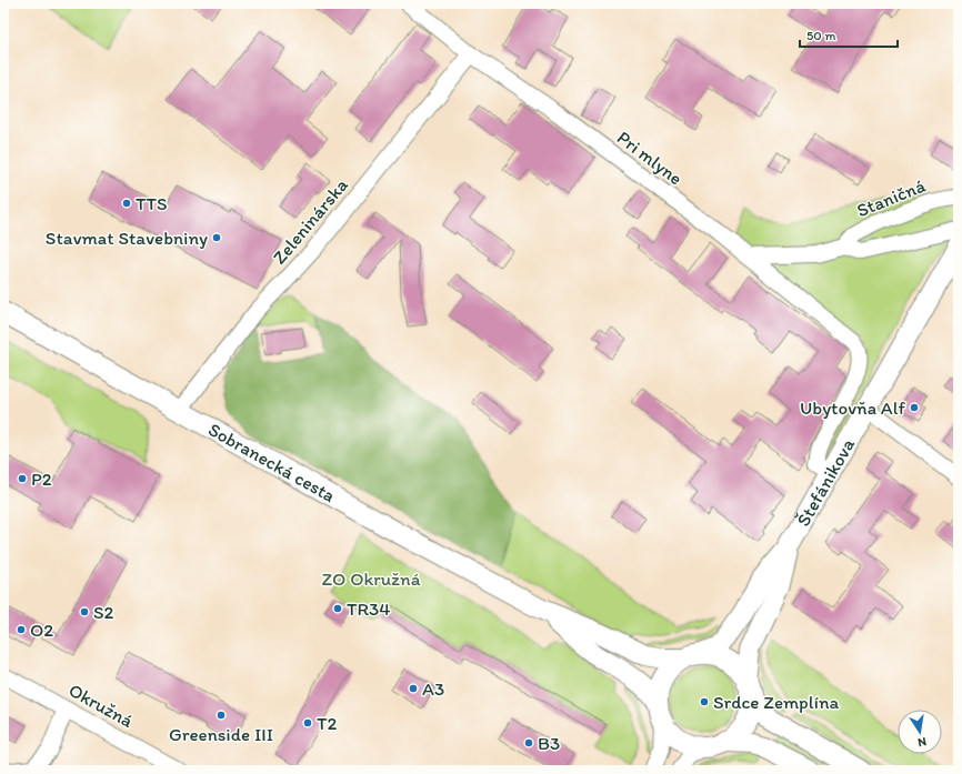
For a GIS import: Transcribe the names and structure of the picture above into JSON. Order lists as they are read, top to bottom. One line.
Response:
{"streets":{"main road":["Sobranecká cesta","Štefánikova"],"street":["Pri mlyne","Staničná","Zeleninárska","Okružná"]},"crossings":[["Pri mlyne","Zeleninárska"],["Pri mlyne","Štefánikova"],["Zeleninárska","Sobranecká cesta"]],"parks":["ZO Okružná"],"places":["TTS","Stavmat Stavebniny","Ubytovňa Alf","P2","TR34","S2","O2","A3","Srdce Zemplína","Greenside III","T2","B3"],"scale_bar":"50 m","north":"bottom"}
